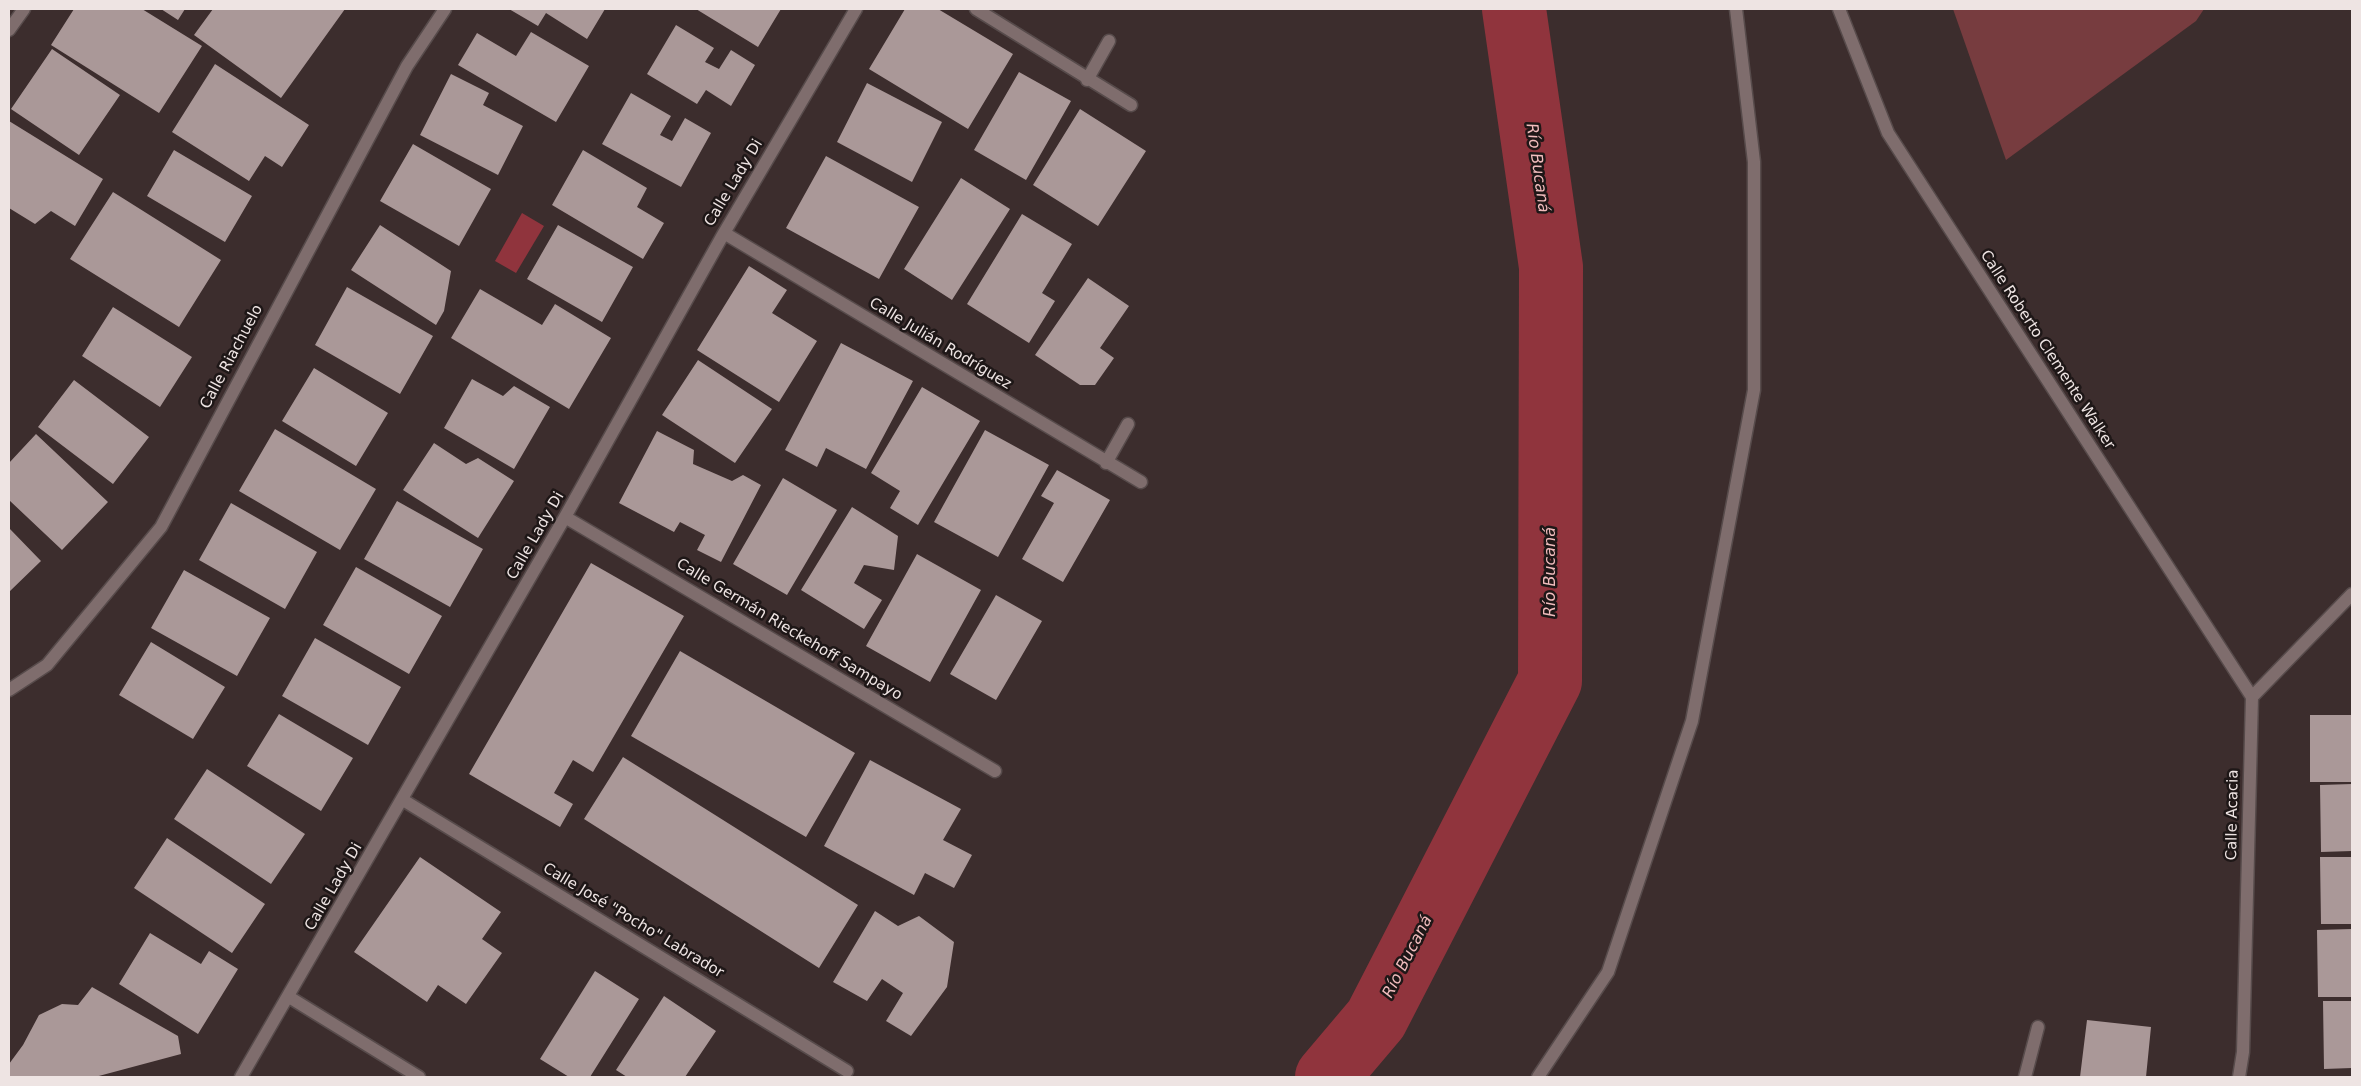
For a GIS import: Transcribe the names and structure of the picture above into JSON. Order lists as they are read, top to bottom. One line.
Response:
{"streets":{"street":["Calle Lady Di","Calle Julián Rodríguez","Calle Roberto Clemente Walker","Calle Riachuelo","Calle Germán Rieckehoff Sampayo","Calle Acacia","Calle José \"Pocho\" Labrador"]},"crossings":[["Calle Lady Di","Calle Julián Rodríguez"],["Calle Lady Di","Calle Germán Rieckehoff Sampayo"],["Calle Lady Di","Calle José \"Pocho\" Labrador"],["Calle Roberto Clemente Walker","Calle Acacia"]],"water":["Río Bucaná"]}
